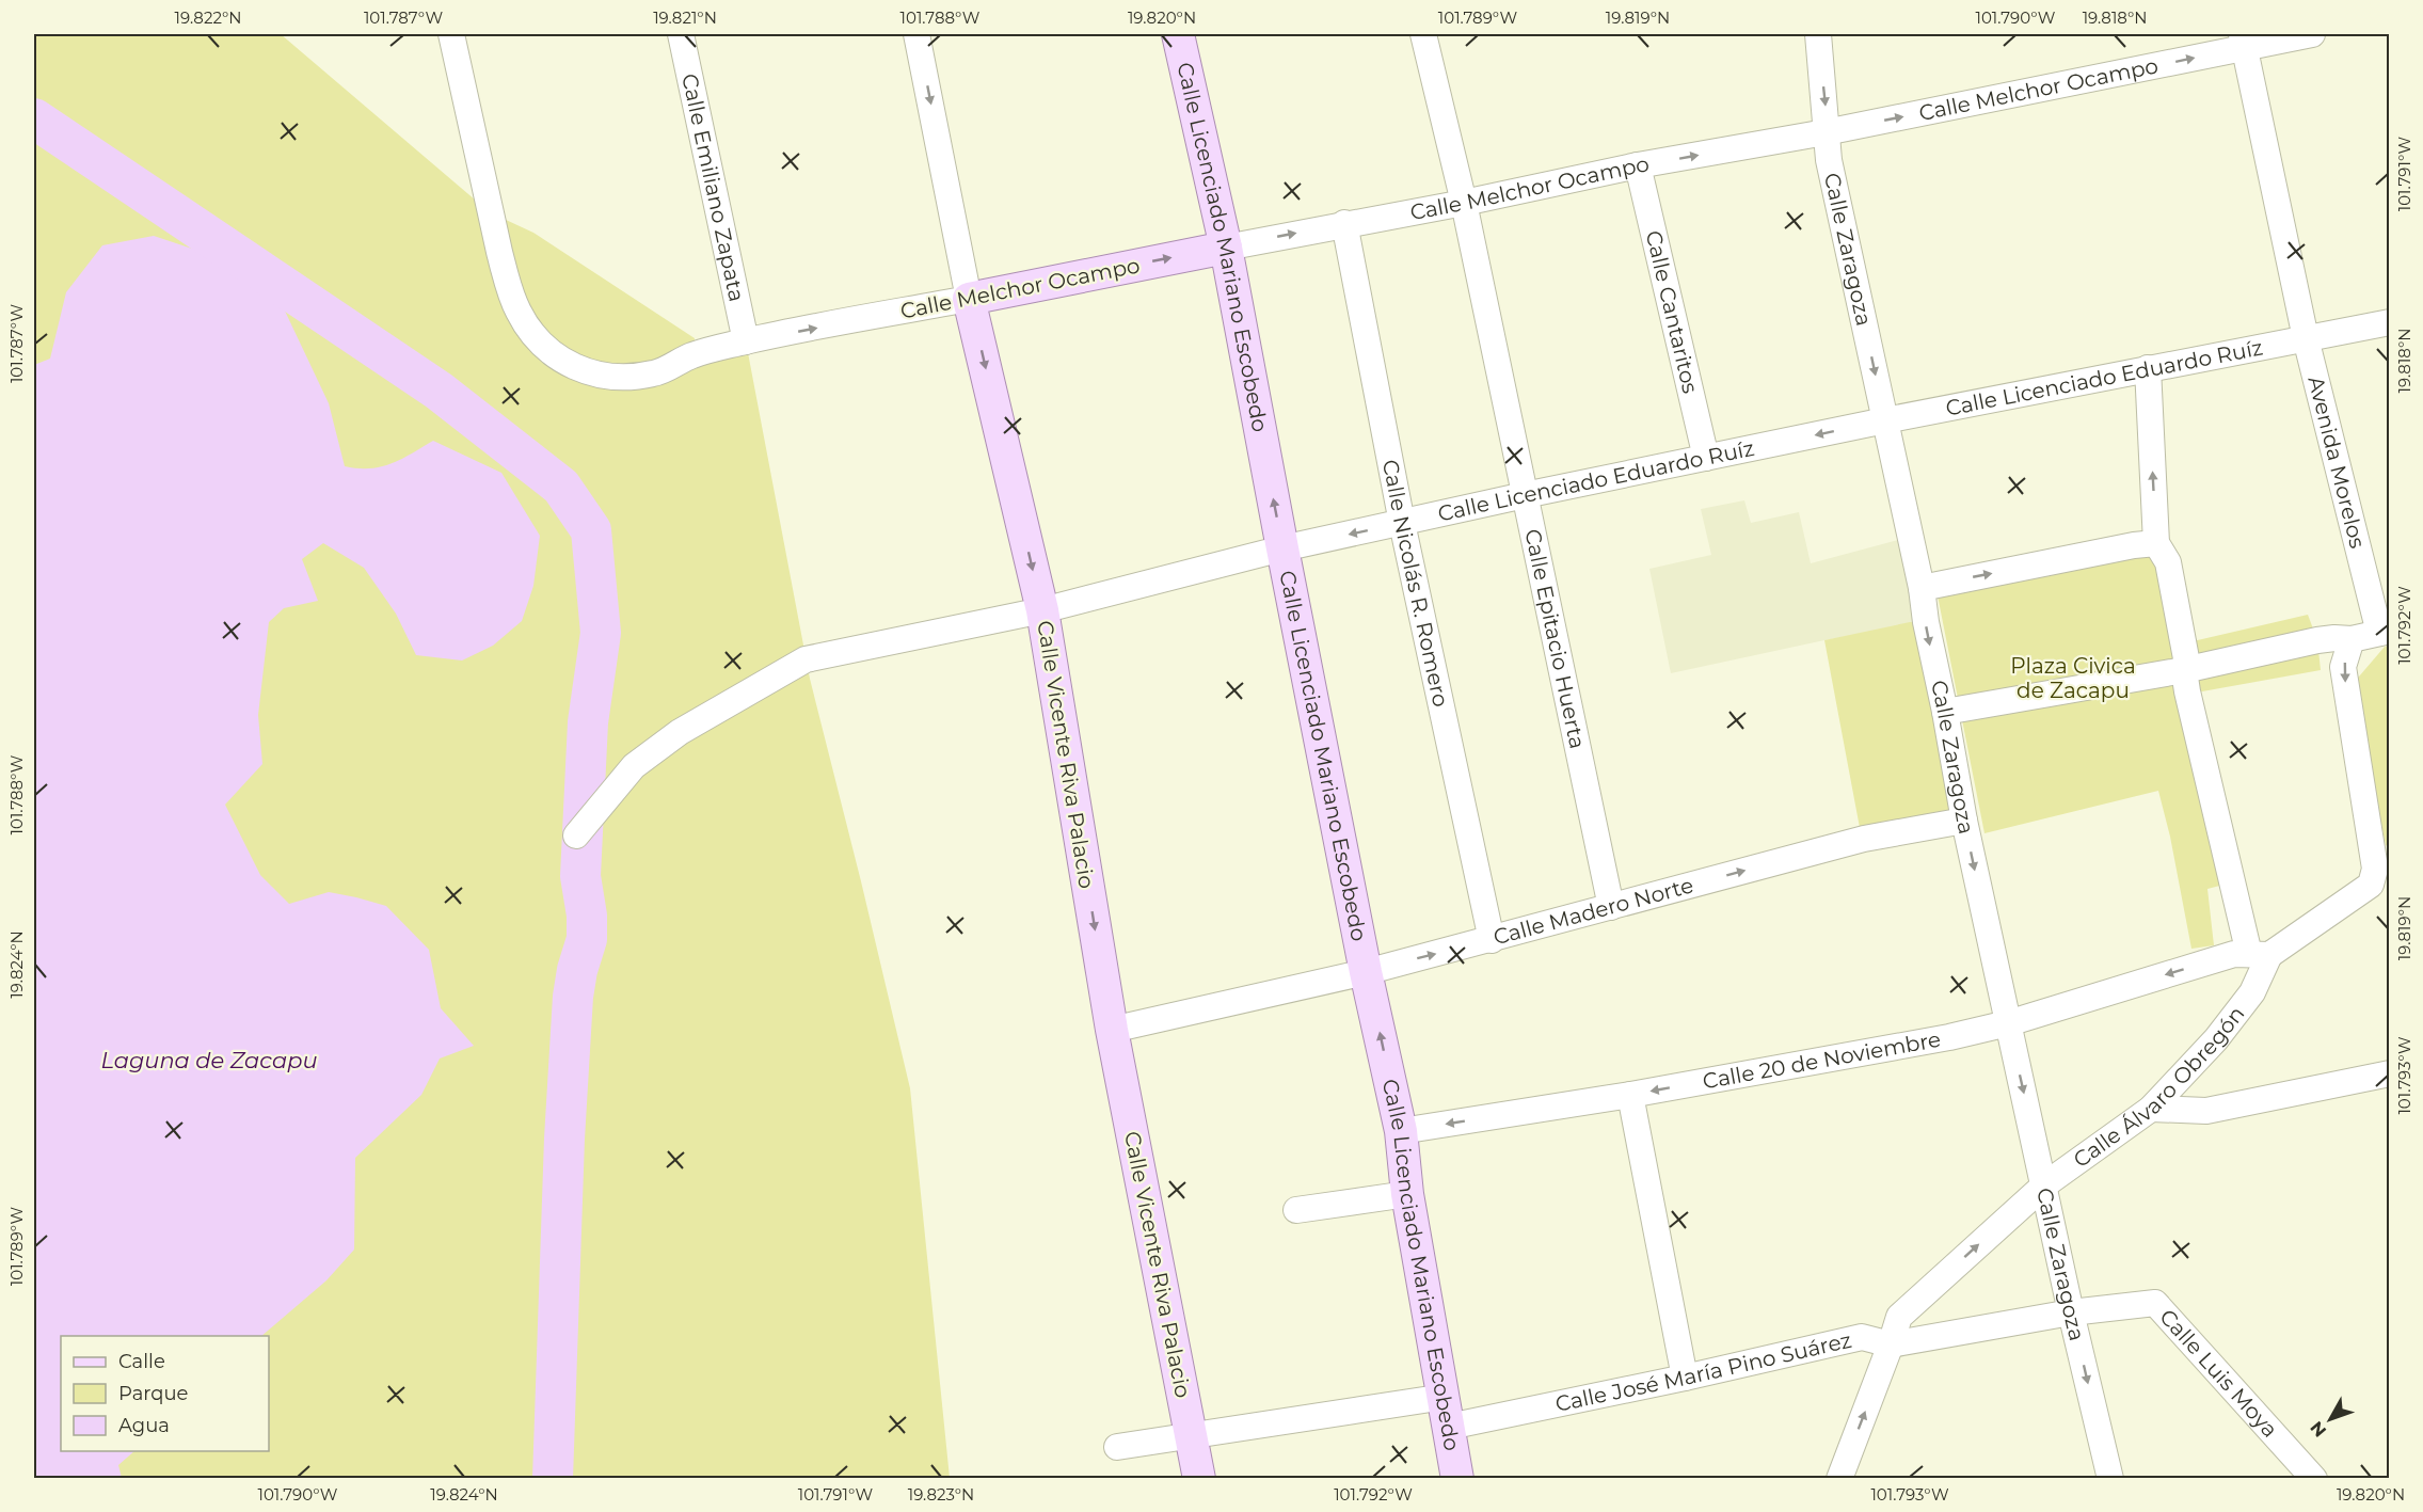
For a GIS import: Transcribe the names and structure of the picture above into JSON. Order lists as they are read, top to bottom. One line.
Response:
{"streets":{"main road":["Calle Melchor Ocampo","Calle Licenciado Mariano Escobedo","Calle Vicente Riva Palacio"],"street":["Calle Emiliano Zapata","Calle Zaragoza","Calle Cantaritos","Calle Licenciado Eduardo Ruíz","Avenida Morelos","Calle Nicolás R. Romero","Calle Epitacio Huerta","Calle Madero Norte","Calle 20 de Noviembre","Calle Álvaro Obregón","Calle José María Pino Suárez","Calle Luis Moya"]},"crossings":[["Calle Melchor Ocampo","Calle Emiliano Zapata"],["Calle Melchor Ocampo","Calle Licenciado Mariano Escobedo"],["Calle Melchor Ocampo","Calle Zaragoza"],["Calle Melchor Ocampo","Calle Cantaritos"],["Calle Melchor Ocampo","Avenida Morelos"],["Calle Melchor Ocampo","Calle Nicolás R. Romero"],["Calle Melchor Ocampo","Calle Epitacio Huerta"],["Calle Melchor Ocampo","Calle Vicente Riva Palacio"],["Calle Licenciado Mariano Escobedo","Calle Licenciado Eduardo Ruíz"],["Calle Licenciado Mariano Escobedo","Calle Madero Norte"],["Calle Licenciado Mariano Escobedo","Calle 20 de Noviembre"],["Calle Licenciado Mariano Escobedo","Calle José María Pino Suárez"],["Calle Zaragoza","Calle Licenciado Eduardo Ruíz"],["Calle Zaragoza","Avenida Morelos"],["Calle Zaragoza","Calle Madero Norte"],["Calle Zaragoza","Calle 20 de Noviembre"],["Calle Zaragoza","Calle Álvaro Obregón"],["Calle Zaragoza","Calle José María Pino Suárez"],["Calle Zaragoza","Calle Luis Moya"],["Calle Cantaritos","Calle Licenciado Eduardo Ruíz"],["Calle Licenciado Eduardo Ruíz","Avenida Morelos"],["Calle Licenciado Eduardo Ruíz","Calle Nicolás R. Romero"],["Calle Licenciado Eduardo Ruíz","Calle Epitacio Huerta"],["Calle Licenciado Eduardo Ruíz","Calle Vicente Riva Palacio"],["Calle Nicolás R. Romero","Calle Madero Norte"],["Calle Epitacio Huerta","Calle Madero Norte"],["Calle Vicente Riva Palacio","Calle Madero Norte"],["Calle Vicente Riva Palacio","Calle José María Pino Suárez"],["Calle 20 de Noviembre","Calle Álvaro Obregón"],["Calle Álvaro Obregón","Calle José María Pino Suárez"],["Calle José María Pino Suárez","Calle Luis Moya"]],"one_way":["Calle Melchor Ocampo","Calle Zaragoza","Calle Vicente Riva Palacio","Calle Madero Norte","Calle 20 de Noviembre","Calle Álvaro Obregón"],"water":["Laguna de Zacapu"],"parks":["Plaza Civica de Zacapu"],"legend":["Calle","Parque","Agua"],"north":"bottom left","coordinates":["19.822°N","101.787°W","19.821°N","101.788°W","19.820°N","101.789°W","19.819°N","101.790°W","19.818°N","101.791°W","101.792°W","19.824°N","101.793°W","19.823°N"]}
